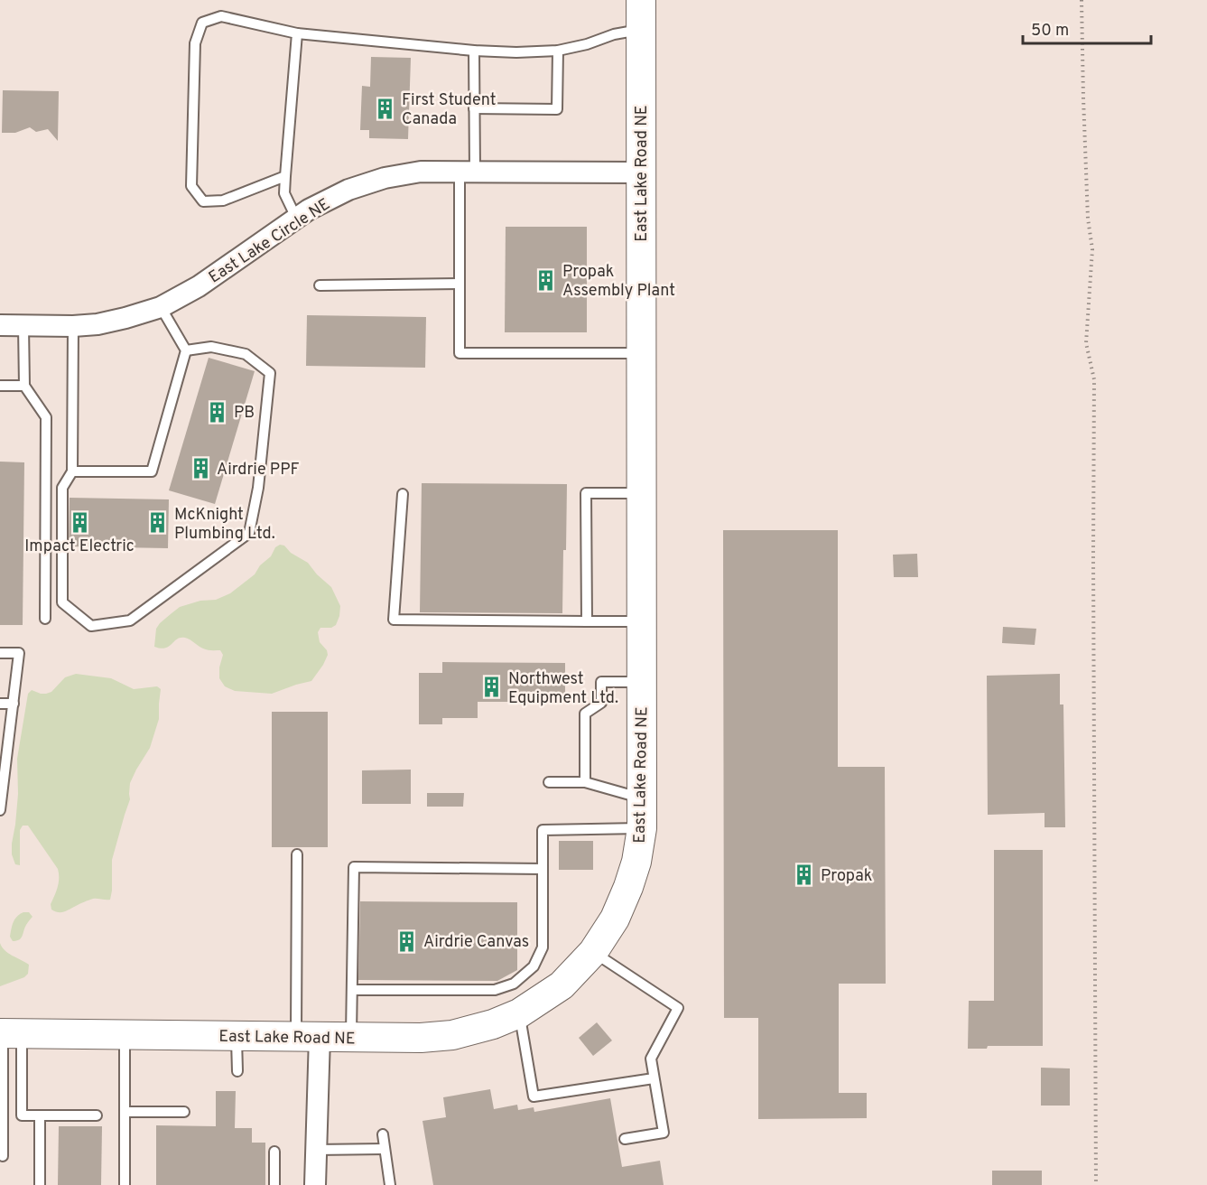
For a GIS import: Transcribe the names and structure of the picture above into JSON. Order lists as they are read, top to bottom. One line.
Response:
{"streets":{"street":["East Lake Road NE","East Lake Circle NE"]},"crossings":[["East Lake Road NE","East Lake Circle NE"]],"places":{"building":["First Student Canada","Propak Assembly Plant","PB","Airdrie PPF","Impact Electric","McKnight Plumbing Ltd.","Northwest Equipment Ltd.","Propak","Airdrie Canvas"]},"scale_bar":"50 m"}
